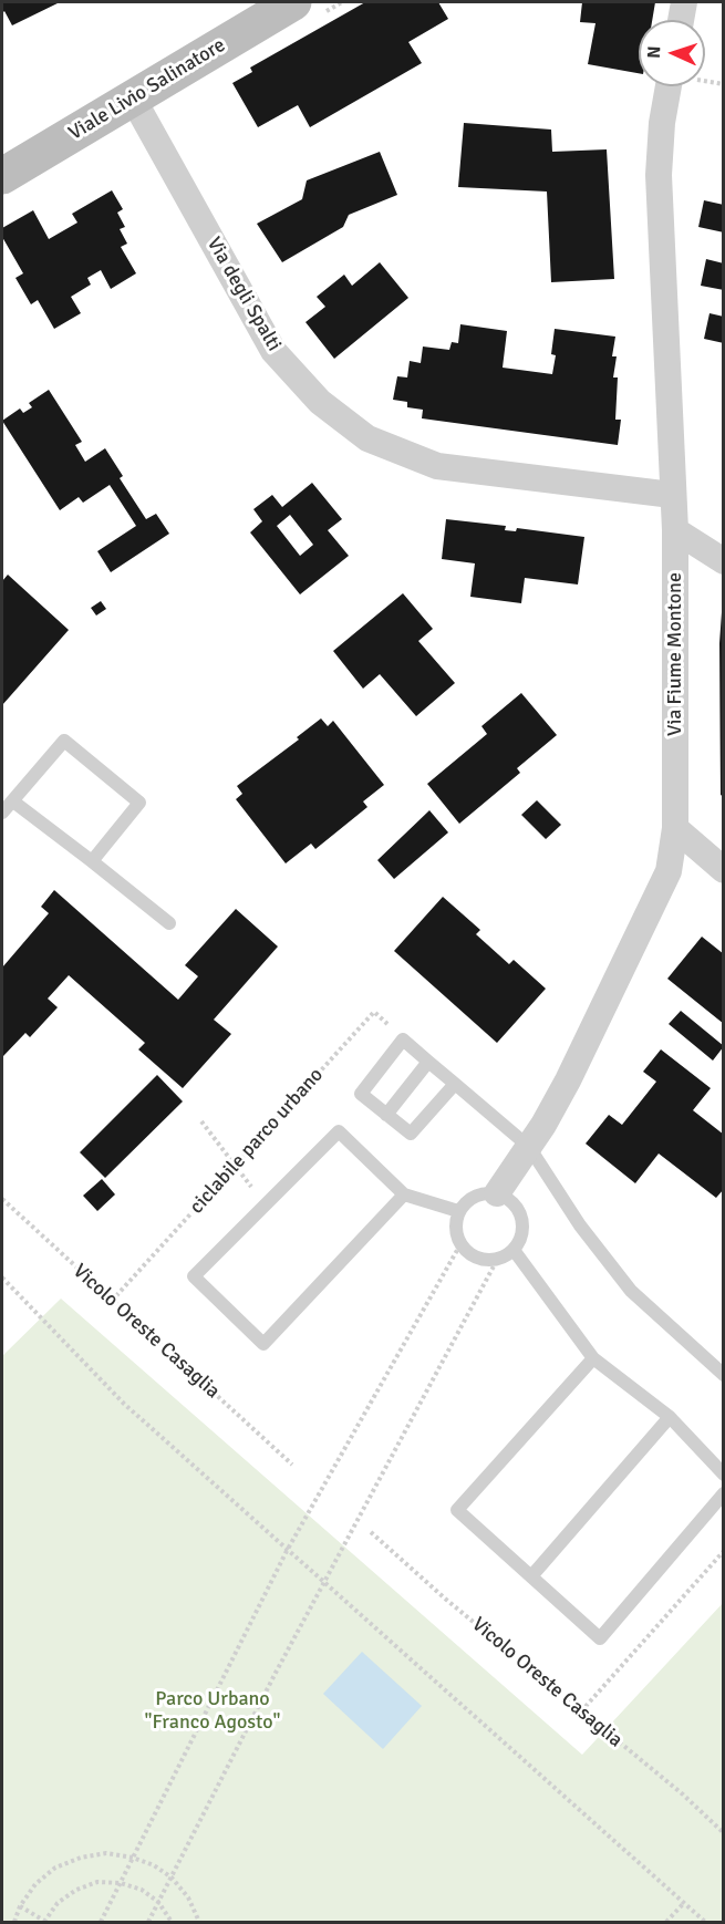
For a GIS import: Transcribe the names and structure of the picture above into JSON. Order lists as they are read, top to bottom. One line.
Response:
{"streets":{"main road":["Viale Livio Salinatore"],"street":["Via degli Spalti","Via Fiume Montone"],"path":["ciclabile parco urbano","Vicolo Oreste Casaglia"]},"crossings":[["Viale Livio Salinatore","Via degli Spalti"],["Via degli Spalti","Via Fiume Montone"],["ciclabile parco urbano","Vicolo Oreste Casaglia"]],"parks":["Parco Urbano \"Franco Agosto\""],"north":"left"}
